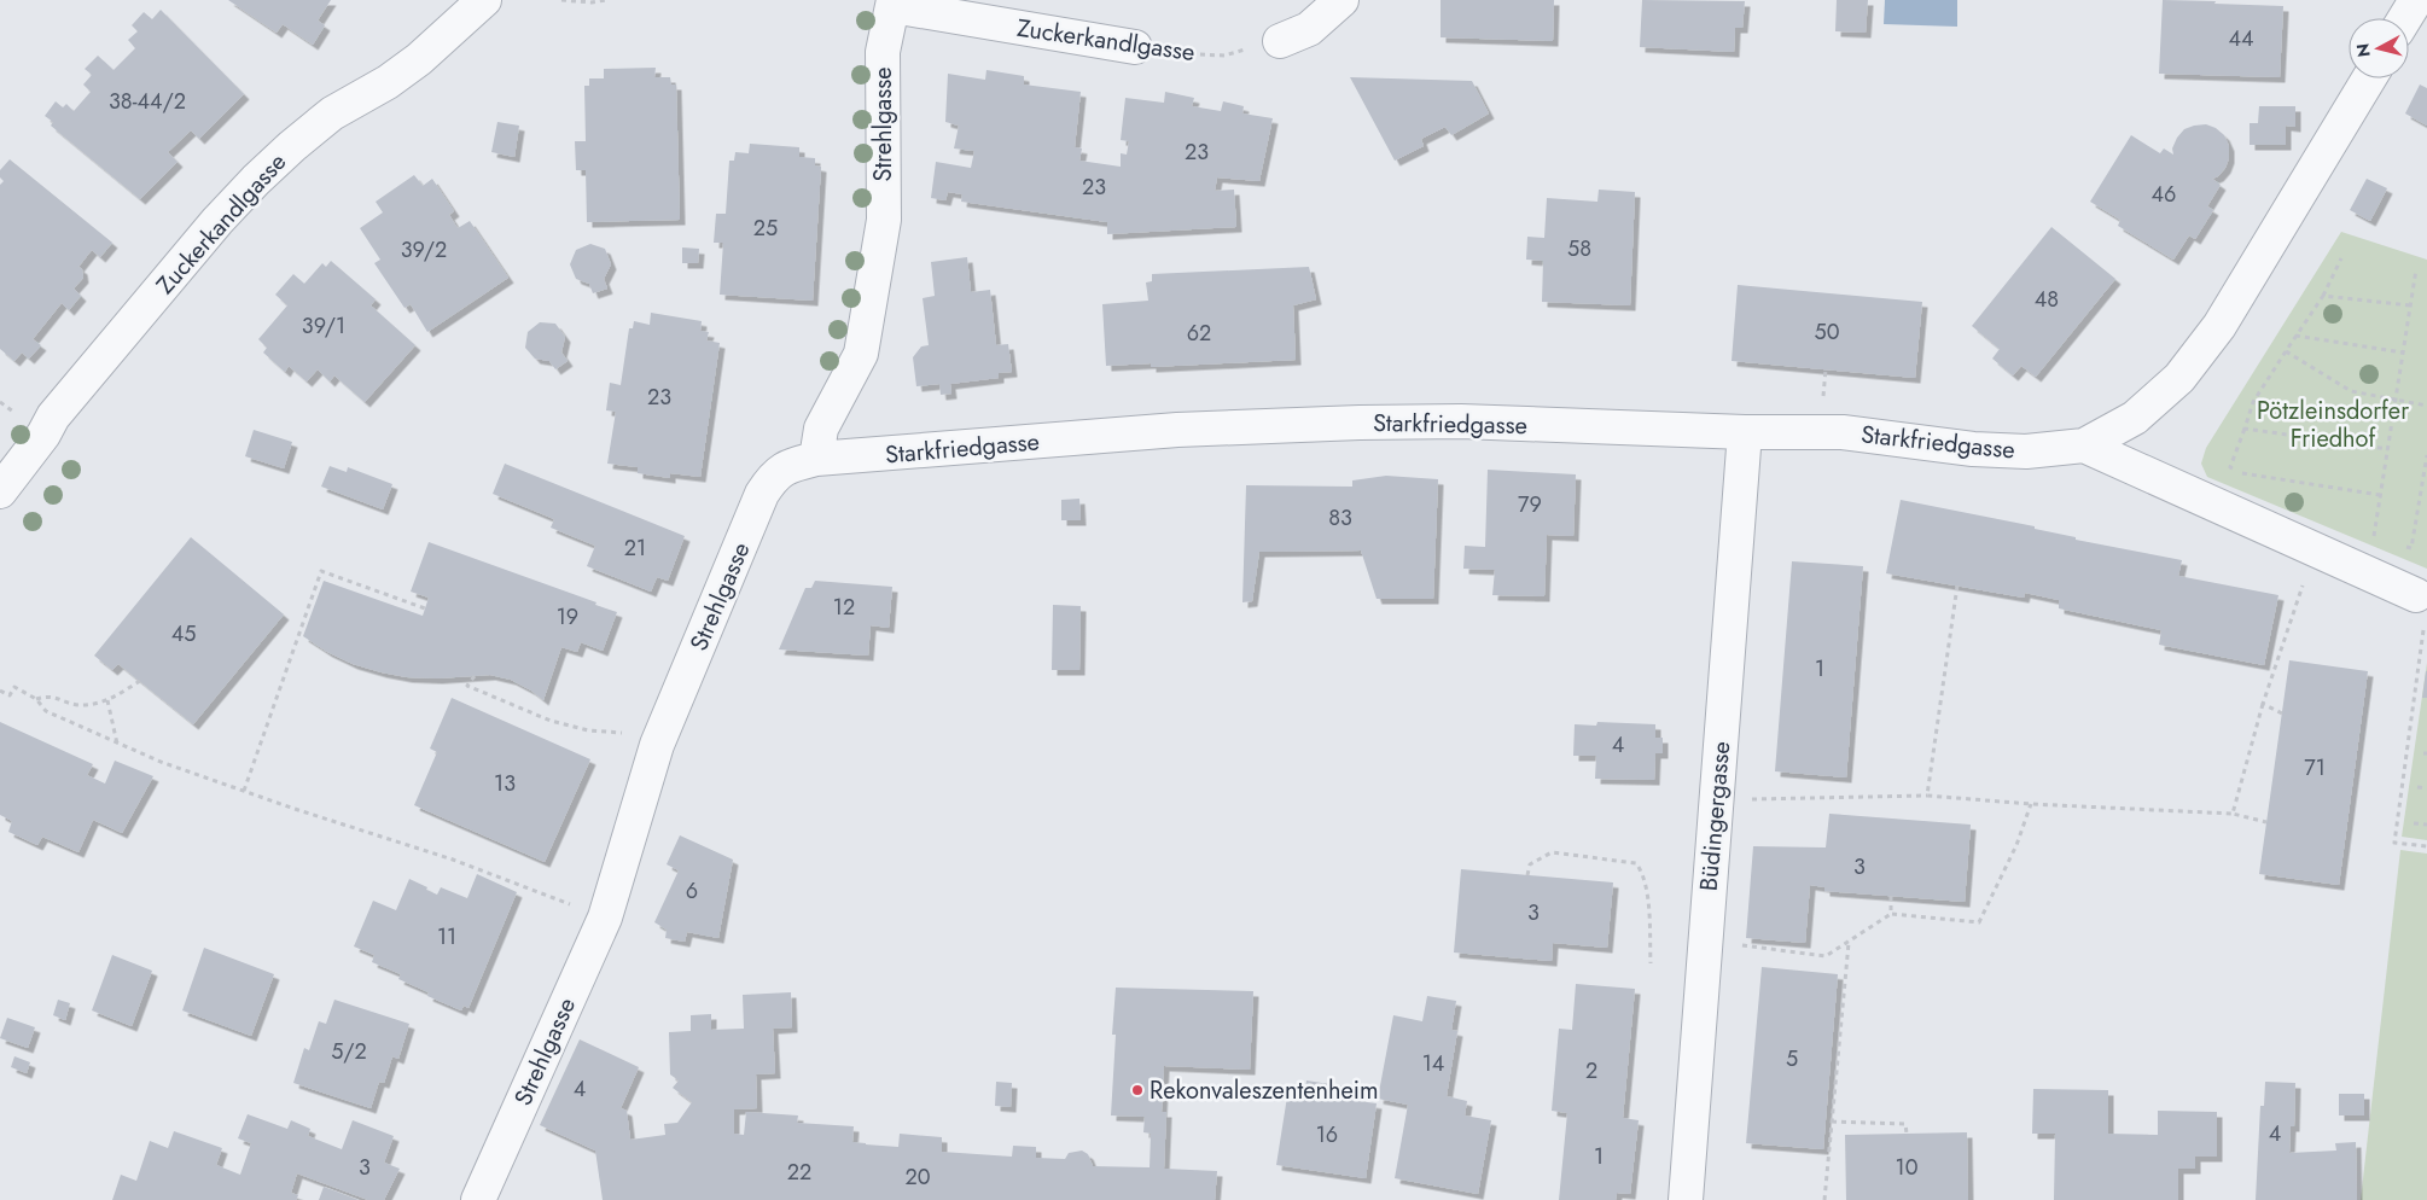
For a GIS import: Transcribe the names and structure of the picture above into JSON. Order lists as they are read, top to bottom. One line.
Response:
{"streets":{"street":["Zuckerkandlgasse","Strehlgasse","Starkfriedgasse","Büdingergasse"]},"crossings":[["Zuckerkandlgasse","Strehlgasse"],["Strehlgasse","Starkfriedgasse"],["Starkfriedgasse","Büdingergasse"]],"parks":["Pötzleinsdorfer Friedhof"],"places":["Rekonvaleszentenheim"],"house_numbers":["44","38-44/2","23","23","46","25","58","39/2","48","39/1","50","62","23","79","83","21","12","19","45","1","4","71","13","3","6","3","11","5/2","5","14","2","4","4","16","1","3","10","22","20"],"north":"left"}
